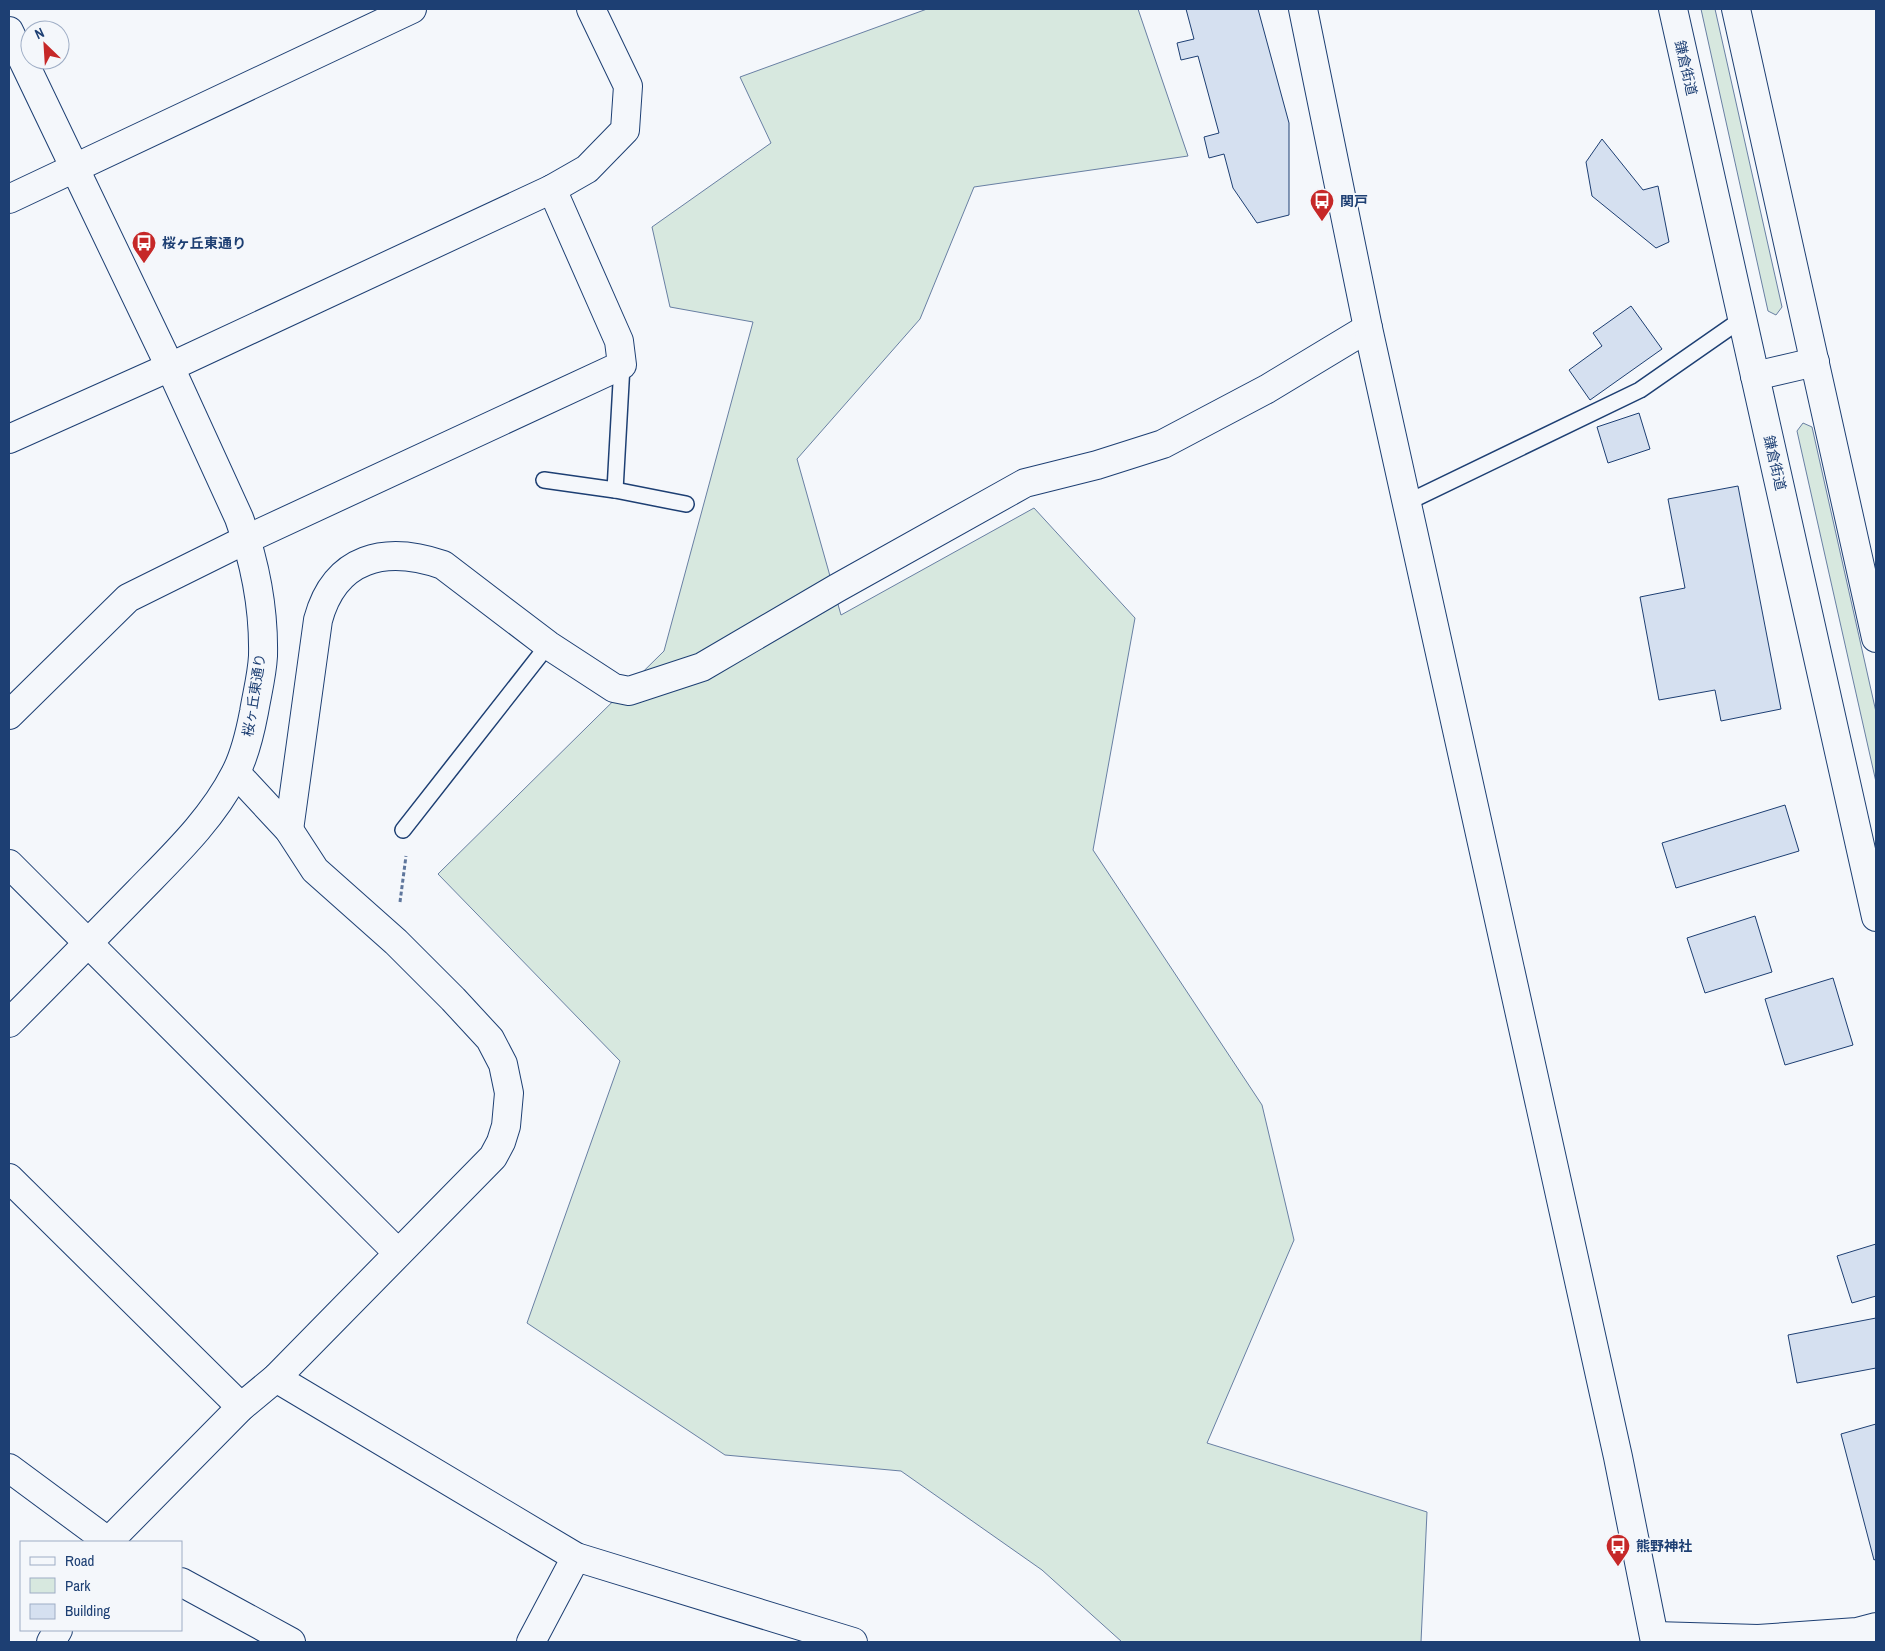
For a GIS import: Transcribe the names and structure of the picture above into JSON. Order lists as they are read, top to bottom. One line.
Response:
{"streets":{"street":["鎌倉街道","桜ヶ丘東通り"]},"places":{"bus stop":["関戸","桜ヶ丘東通り","熊野神社"]},"legend":["Road","Park","Building"],"north":"top left"}
